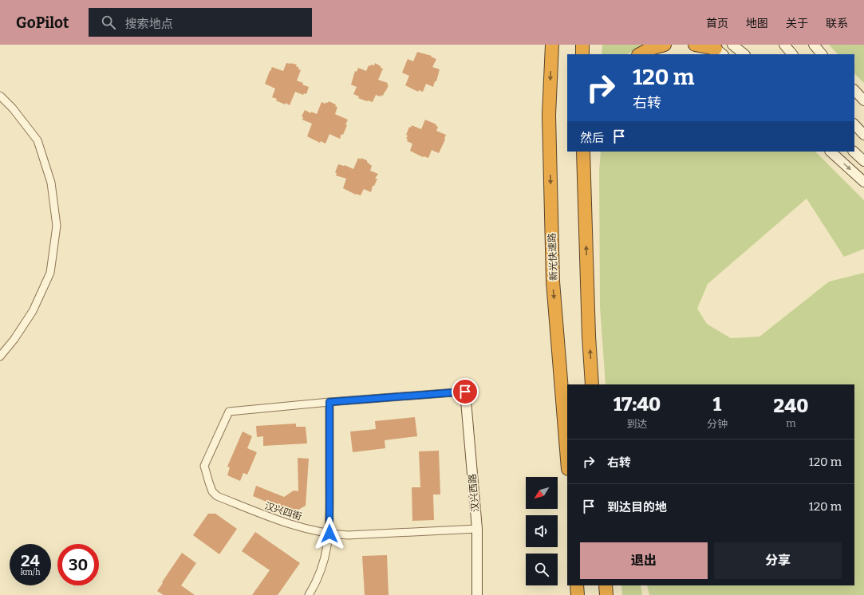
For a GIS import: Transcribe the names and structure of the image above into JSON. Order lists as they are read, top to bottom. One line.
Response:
{"streets":{"highway":["新光快速路"],"street":["汉兴西路","汉兴四街"]},"crossings":[["汉兴西路","汉兴四街"]],"north":"bottom left","page":{"header":"GoPilot","search":"搜索地点","nav":["首页","地图","关于","联系"],"turn":["120 m","右转"],"then":"然后","eta":["17:40","到达","1","分钟","240","m"],"list":[{"name":"右转","value":"120 m"},{"name":"到达目的地","value":"120 m"}],"buttons":["退出","分享"],"speed":"24 km/h","limit":"30"}}
